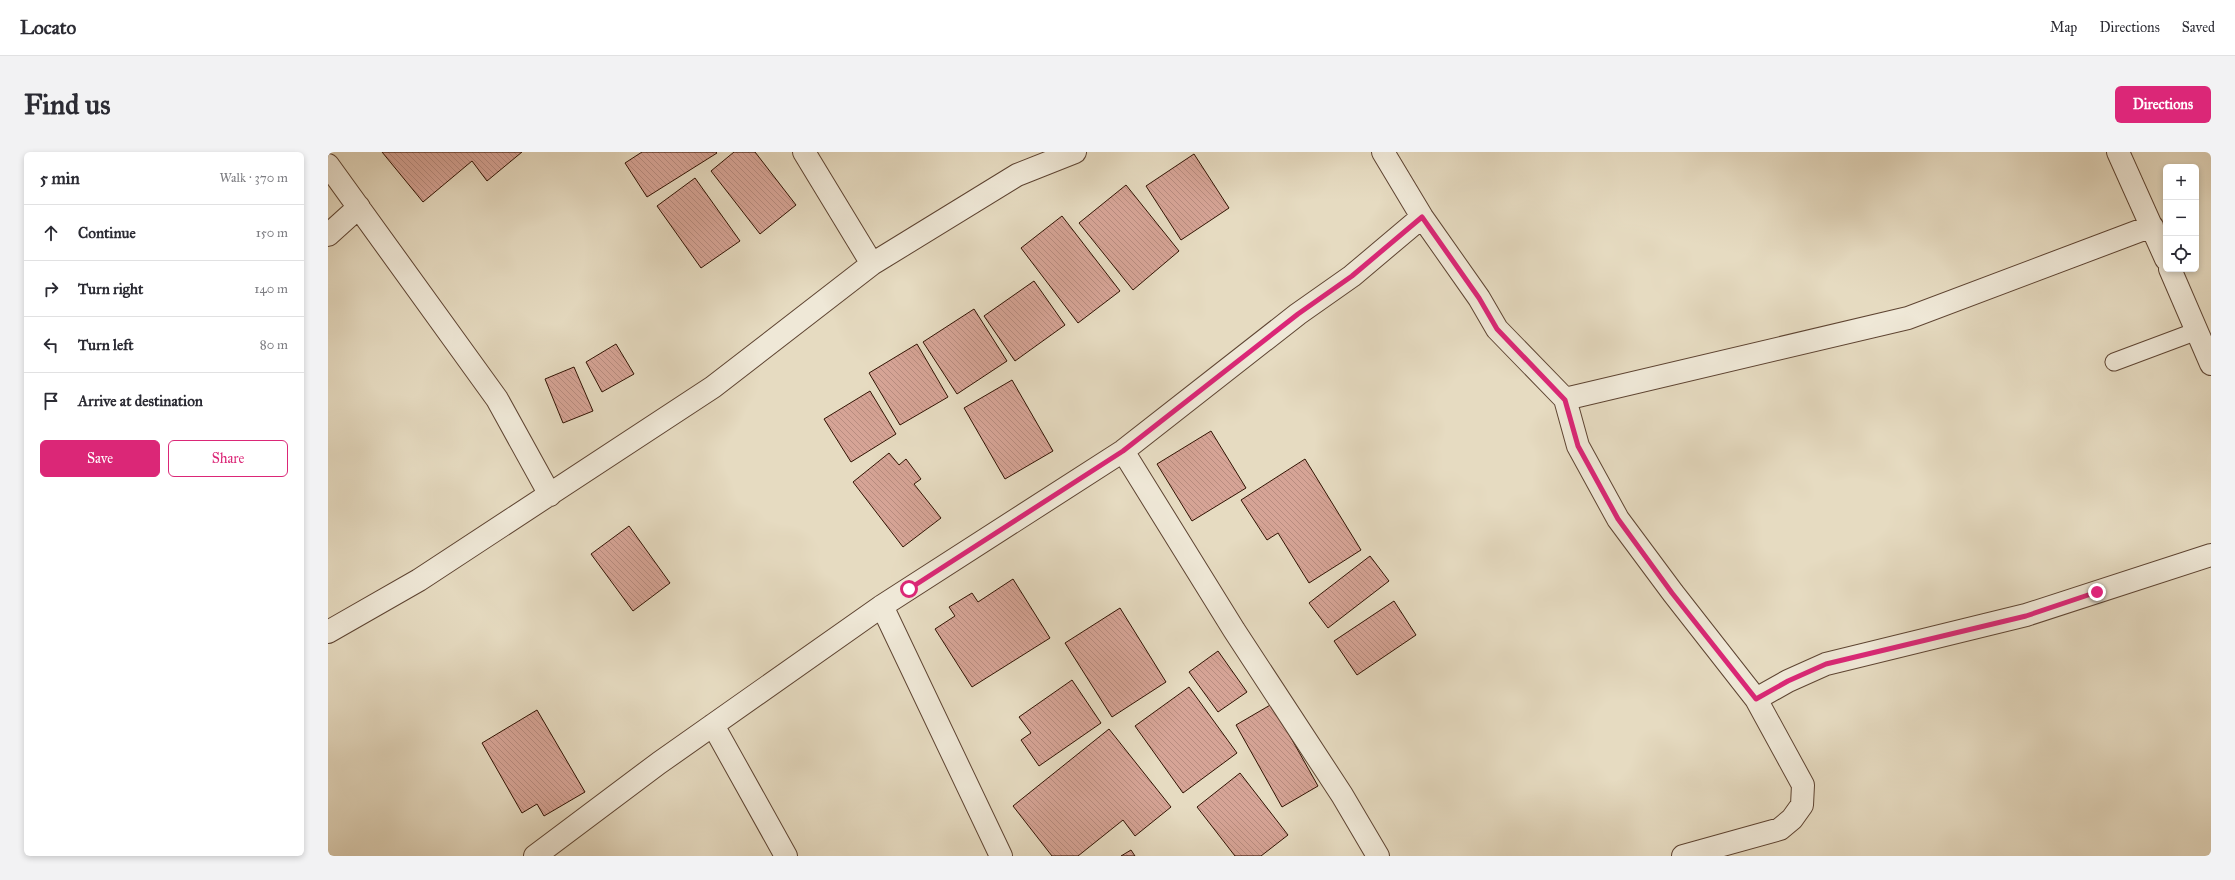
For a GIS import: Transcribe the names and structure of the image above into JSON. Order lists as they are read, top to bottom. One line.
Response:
{"page":{"header":"Locato","nav":["Map","Directions","Saved"],"buttons":["Directions",["Save","Share"]],"title":"Find us","heading":["5 min","Walk · 370 m"],"map_buttons":["+","−"],"list":[["Continue","150 m"],["Turn right","140 m"],["Turn left","80 m"],"Arrive at destination"]}}
